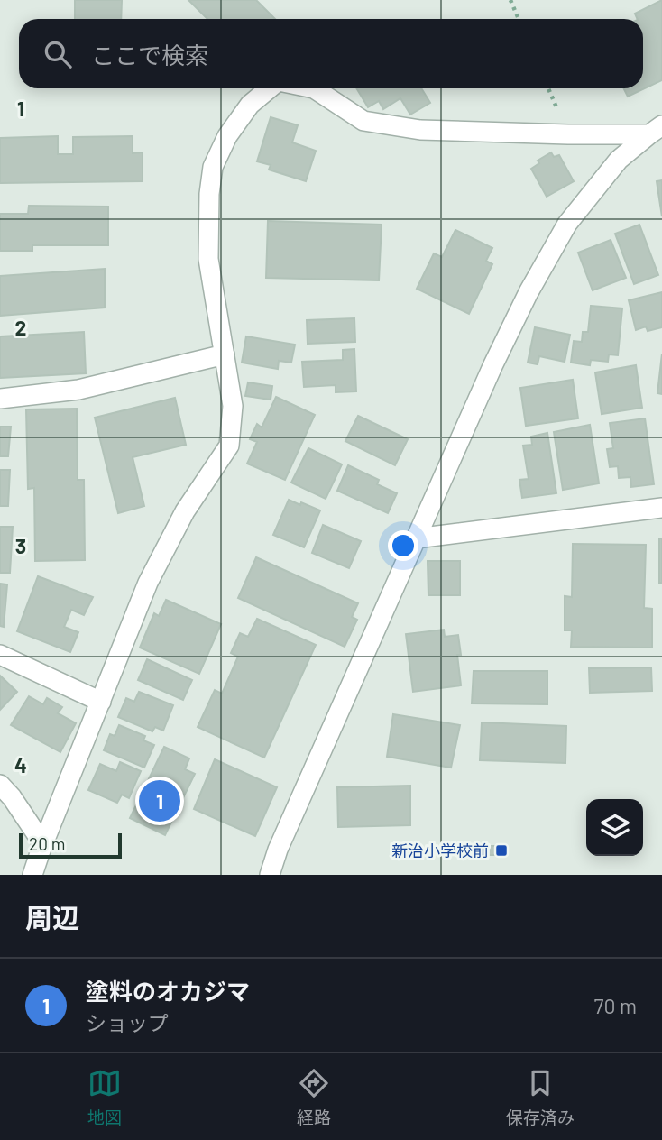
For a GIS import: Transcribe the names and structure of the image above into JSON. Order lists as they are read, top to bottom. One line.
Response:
{"places":{"transit":["新治小学校前"]},"scale_bar":"20 m","page":{"search":"ここで検索","pins":"1","scale":"20 m","heading":"周辺","list":[{"mark":"1","name":"塗料のオカジマ","note":"ショップ","value":"70 m"}],"nav":["地図","経路","保存済み"]},"grid":{"rows":["1","2","3","4"]}}
